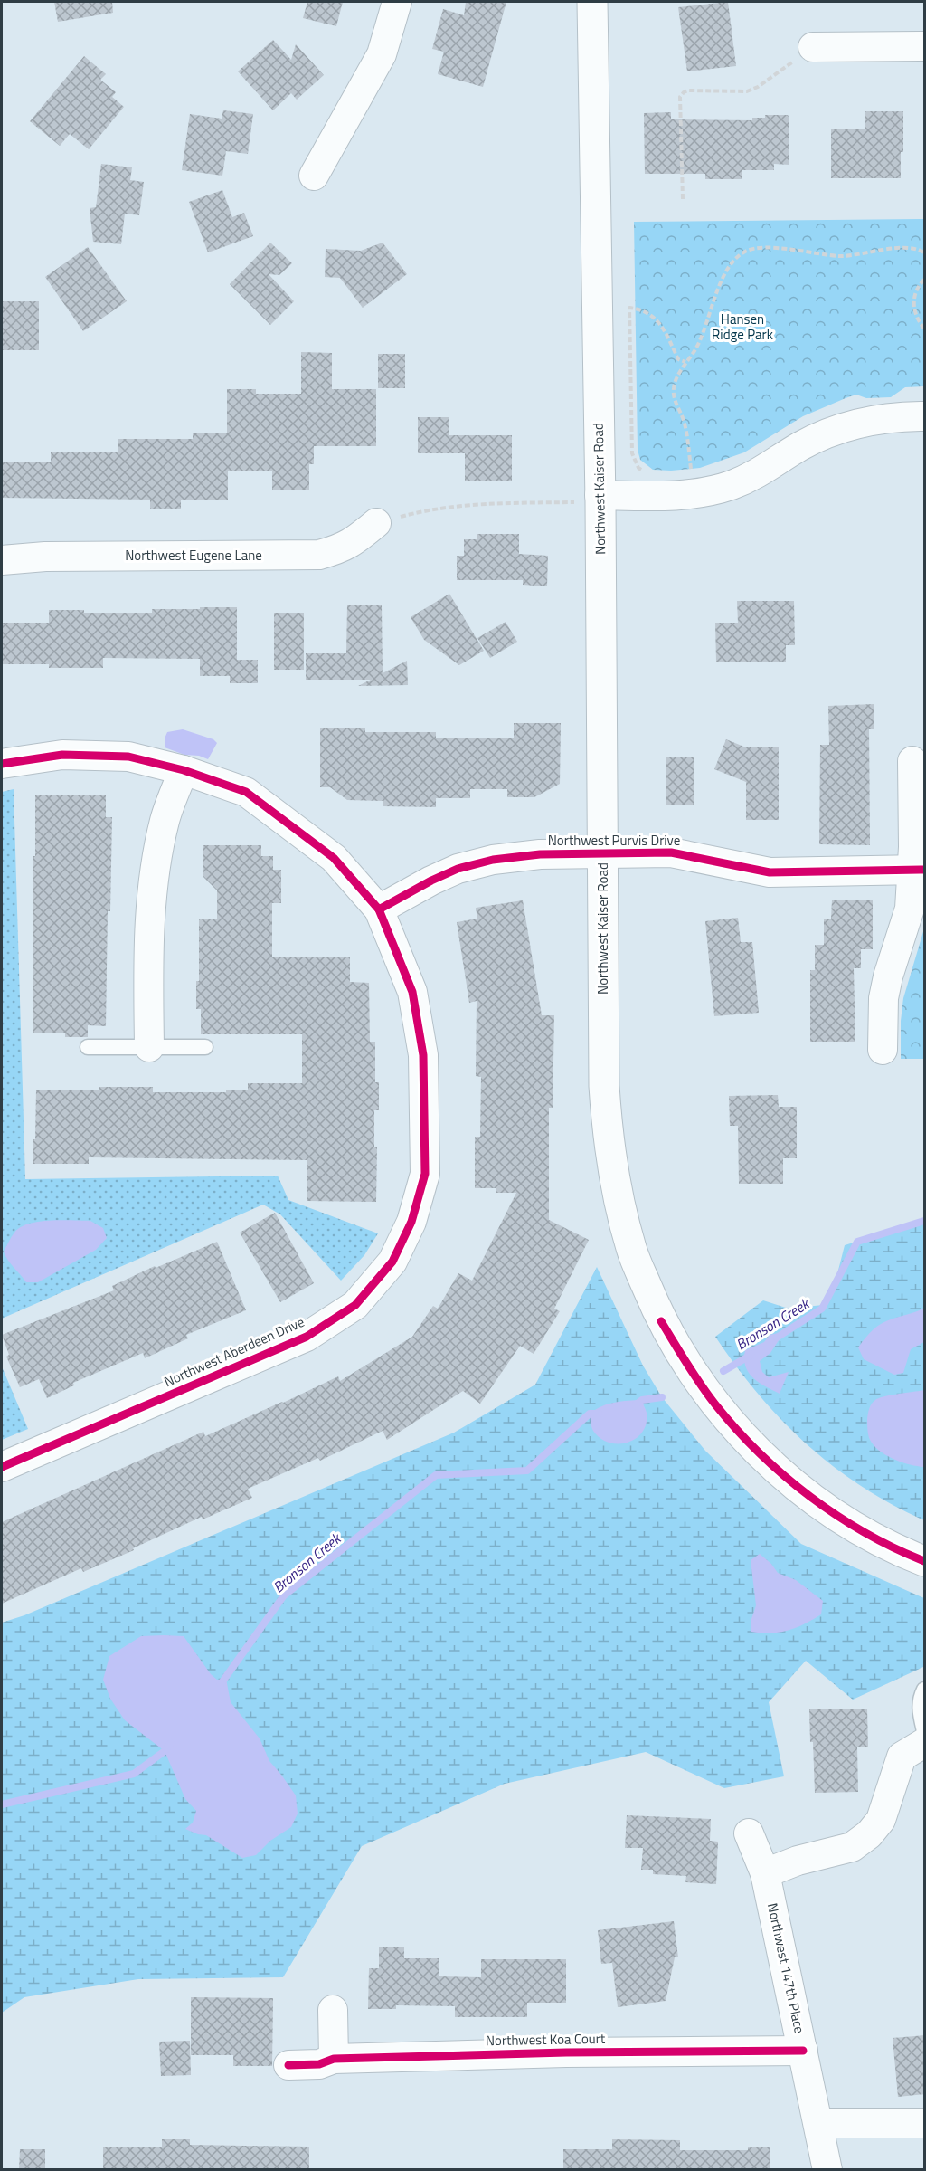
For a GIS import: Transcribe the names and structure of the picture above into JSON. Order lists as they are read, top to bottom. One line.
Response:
{"streets":{"main road":["Northwest Kaiser Road"],"street":["Northwest Eugene Lane","Northwest Purvis Drive","Northwest Aberdeen Drive","Northwest 147th Place","Northwest Koa Court"]},"crossings":[["Northwest Kaiser Road","Northwest Purvis Drive"],["Northwest Purvis Drive","Northwest Aberdeen Drive"],["Northwest 147th Place","Northwest Koa Court"]],"water":["Bronson Creek"],"parks":["Hansen Ridge Park"]}
